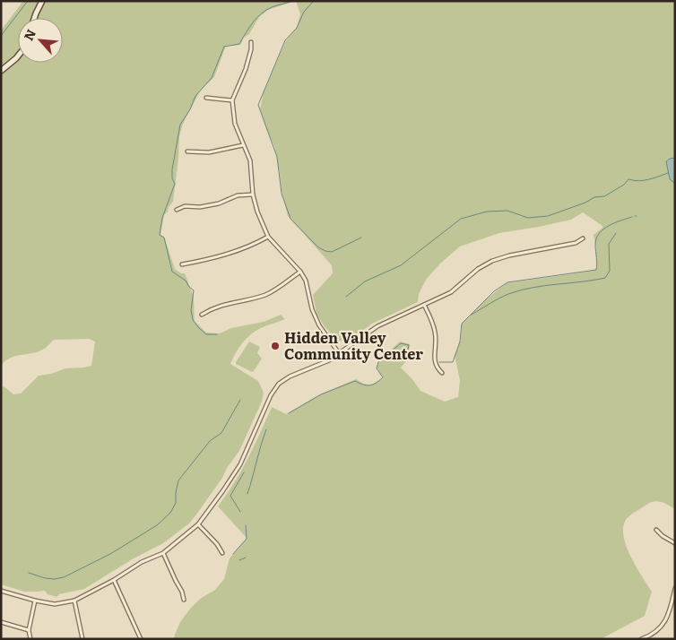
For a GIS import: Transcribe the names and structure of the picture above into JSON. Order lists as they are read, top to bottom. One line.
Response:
{"places":["Hidden Valley Community Center"],"north":"top left"}
